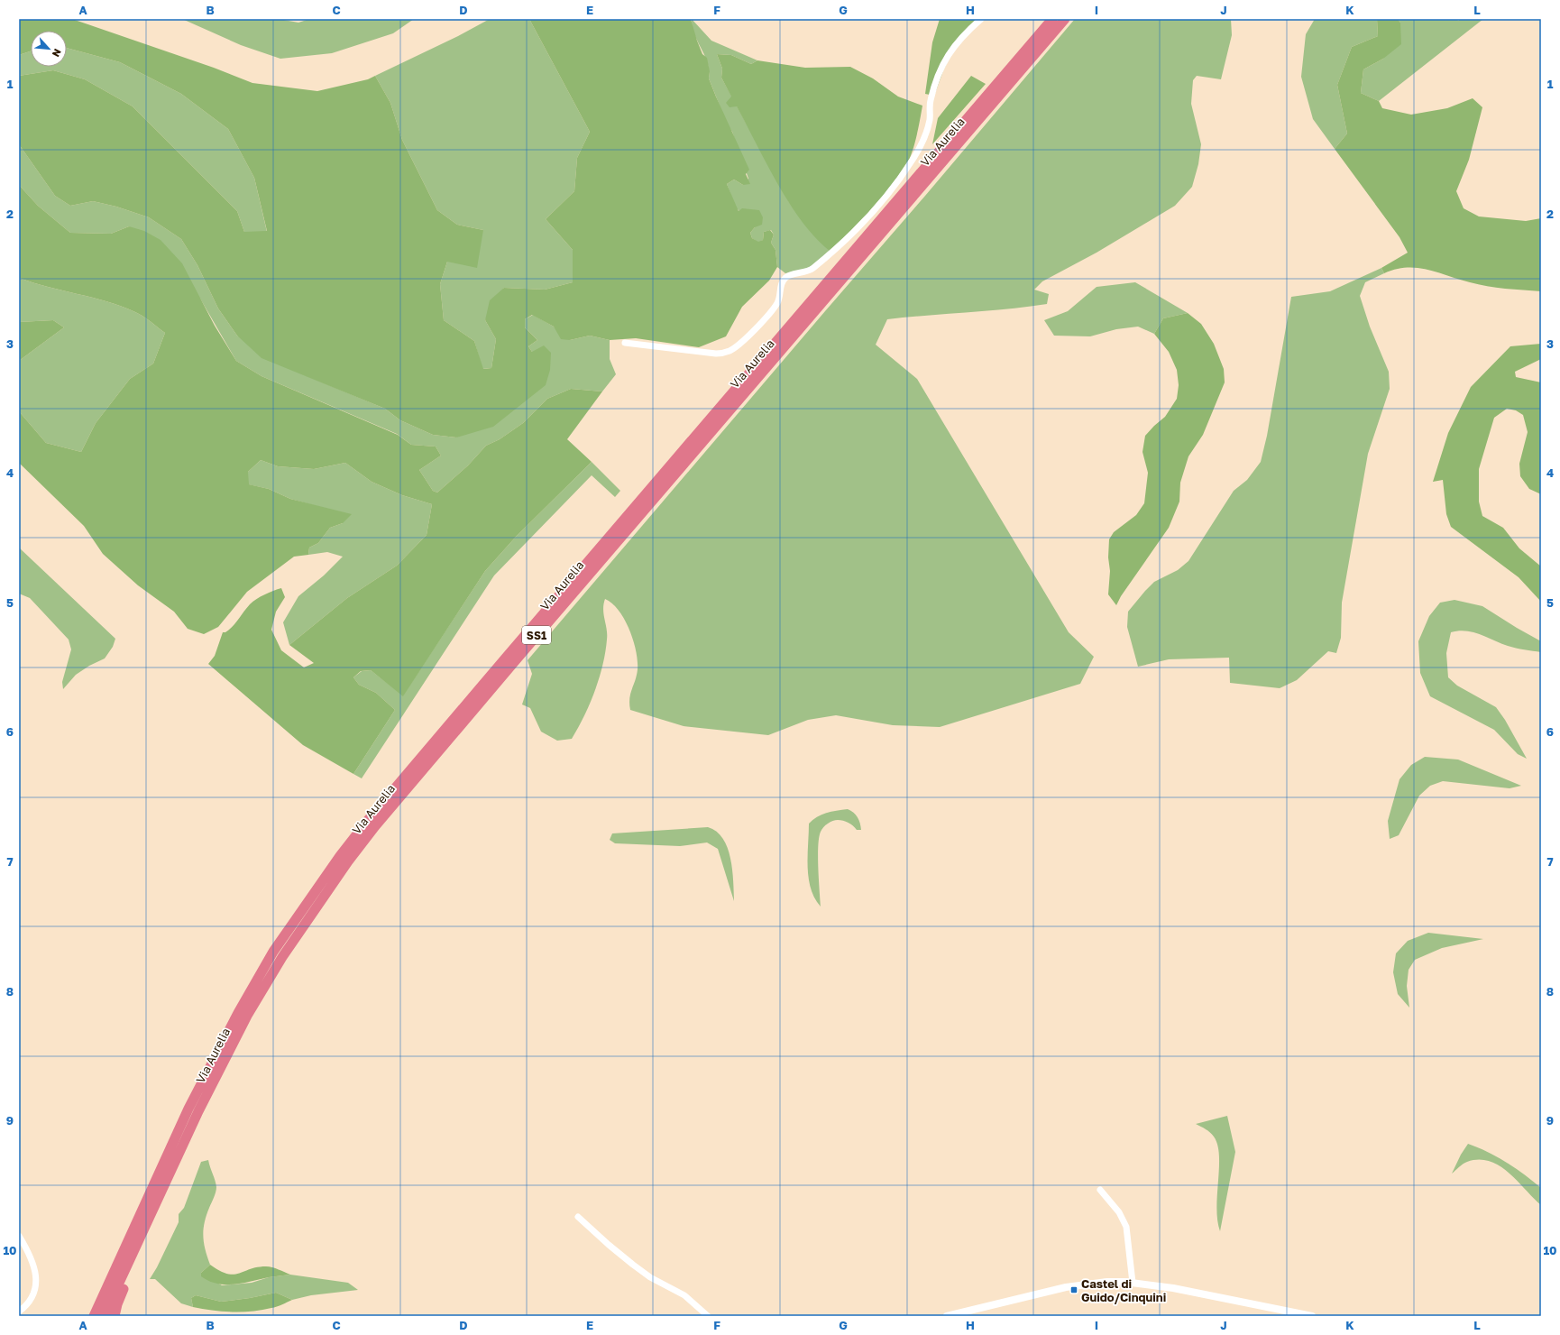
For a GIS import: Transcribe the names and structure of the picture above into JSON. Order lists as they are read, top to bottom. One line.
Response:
{"streets":{"highway":["Via Aurelia","SS1"]},"places":{"transit":["Castel di Guido/Cinquini"]},"north":"bottom right","grid":{"columns":["A","B","C","D","E","F","G","H","I","J","K","L"],"rows":["1","2","3","4","5","6","7","8","9","10"]}}
